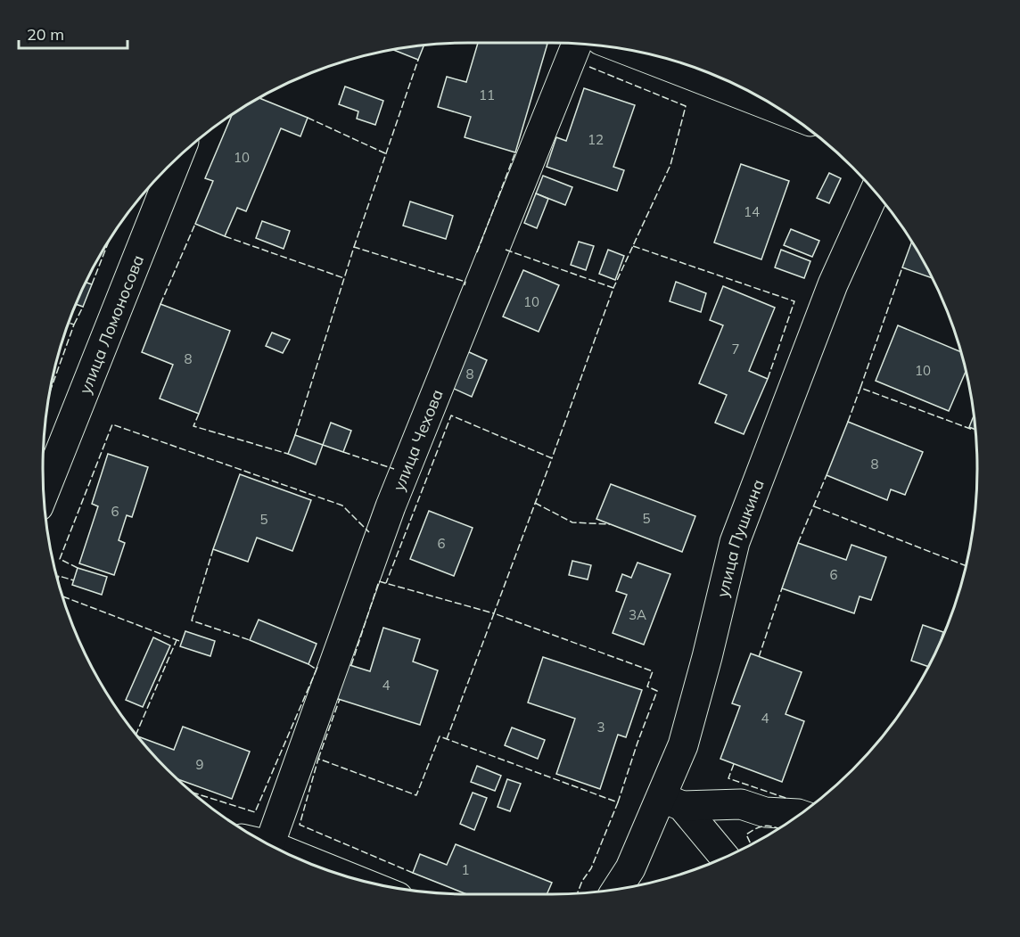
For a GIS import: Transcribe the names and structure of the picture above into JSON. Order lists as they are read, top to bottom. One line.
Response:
{"streets":{"street":["улица Ломоносова","улица Чехова","улица Пушкина"]},"house_numbers":["11","12","10","14","10","7","8","10","8","8","6","5","5","6","6","3А","4","4","3","9","1"],"scale_bar":"20 m"}
